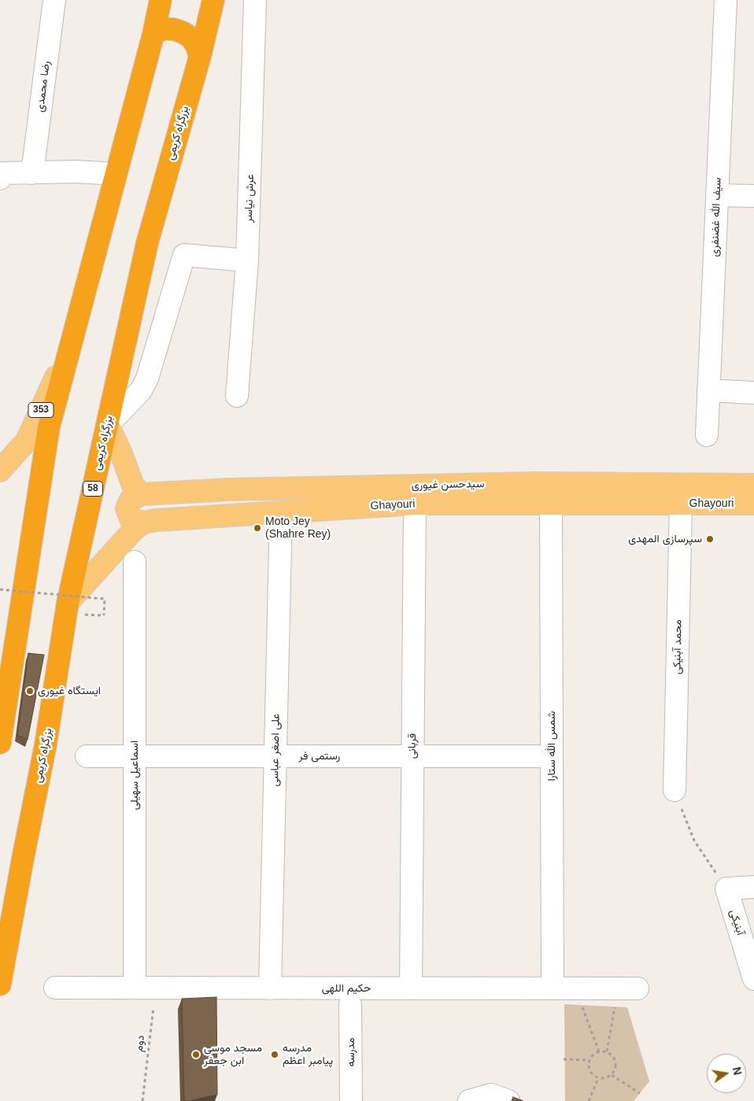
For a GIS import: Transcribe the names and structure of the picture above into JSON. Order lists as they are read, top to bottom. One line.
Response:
{"streets":{"highway":["بزرگراه کریمی","58"],"main road":["353","سیدحسن غیوری","Ghayouri"],"street":["رضا محمدی","عرش نیاسر","سیف الله غضنفری","محمد آبنیکی","قربانی","شمس الله ستارا","علی اصغر عباسی","رستمی فر","اسماعیل سهیلی","آبنیکی","حکیم اللهی","مدرسه"],"path":["دوم"]},"crossings":[["Ghayouri","محمد آبنیکی"],["Ghayouri","قربانی"],["Ghayouri","شمس الله ستارا"],["Ghayouri","علی اصغر عباسی"],["قربانی","رستمی فر"],["قربانی","حکیم اللهی"],["شمس الله ستارا","رستمی فر"],["شمس الله ستارا","حکیم اللهی"],["علی اصغر عباسی","رستمی فر"],["علی اصغر عباسی","حکیم اللهی"],["رستمی فر","اسماعیل سهیلی"],["اسماعیل سهیلی","حکیم اللهی"],["اسماعیل سهیلی","دوم"],["حکیم اللهی","دوم"]],"places":["Moto Jey (Shahre Rey)","سپرسازی المهدی","ایستگاه غیوری","مسجد موسی ابن جعفر","مدرسه پیامبر اعظم"],"north":"right"}
